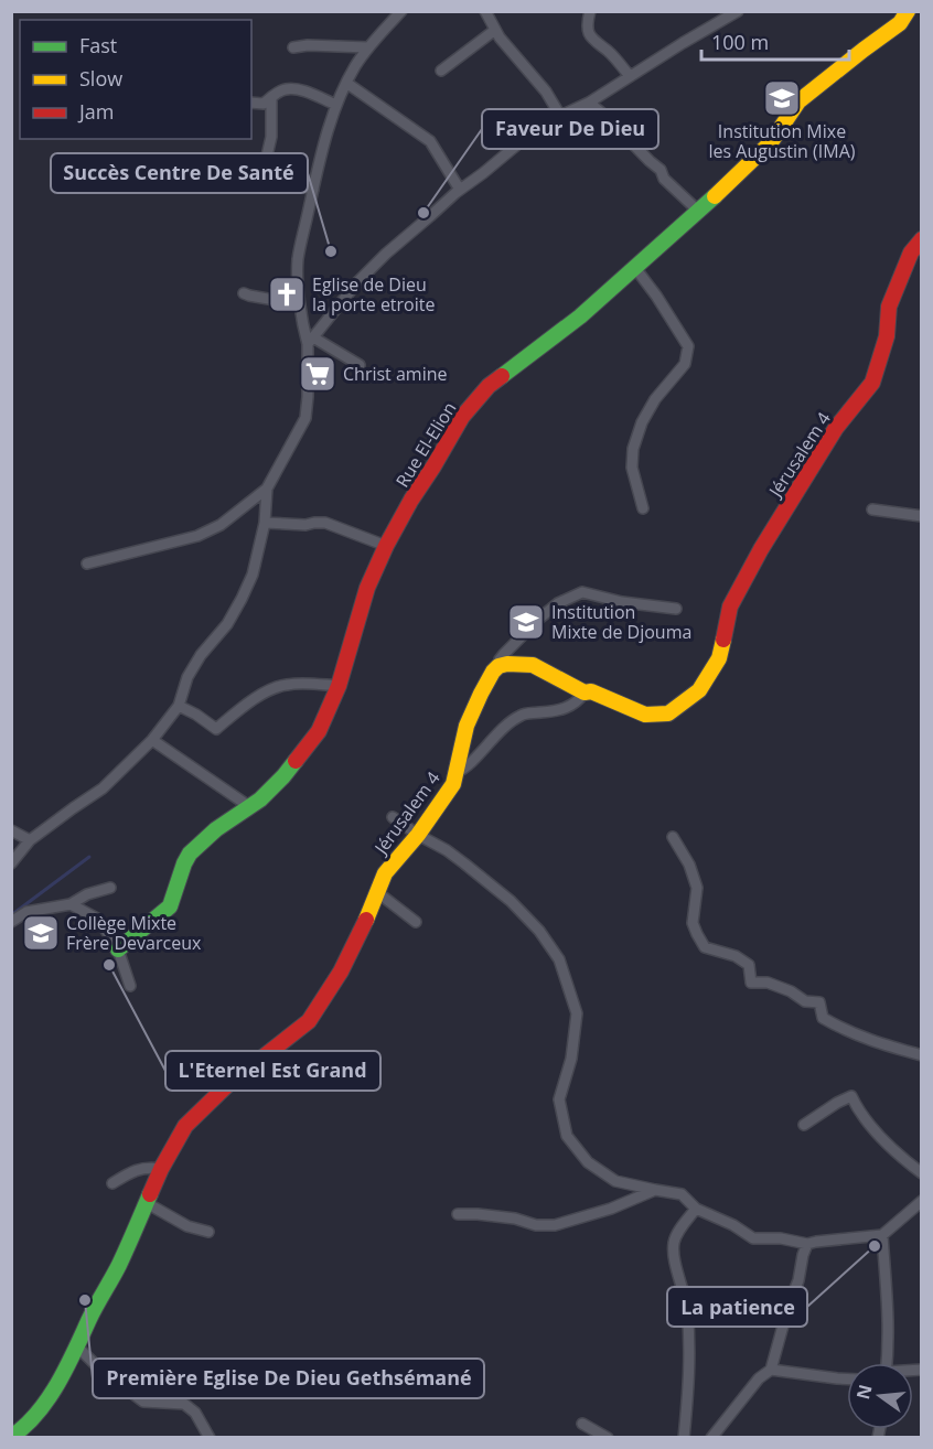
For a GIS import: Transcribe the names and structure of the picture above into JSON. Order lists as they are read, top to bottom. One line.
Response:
{"streets":{"street":["Rue El-Elion","Jérusalem 4"]},"places":{"school or university":["Institution Mixe les Augustin (IMA)","Institution Mixte de Djouma","Collège Mixte Frère Devarceux"],"other":["Faveur De Dieu","Succès Centre De Santé","L'Eternel Est Grand","La patience","Première Eglise De Dieu Gethsémané"],"church":["Eglise de Dieu la porte etroite"],"supermarket":["Christ amine"]},"legend":["Fast","Slow","Jam"],"scale_bar":"100 m","north":"left"}
